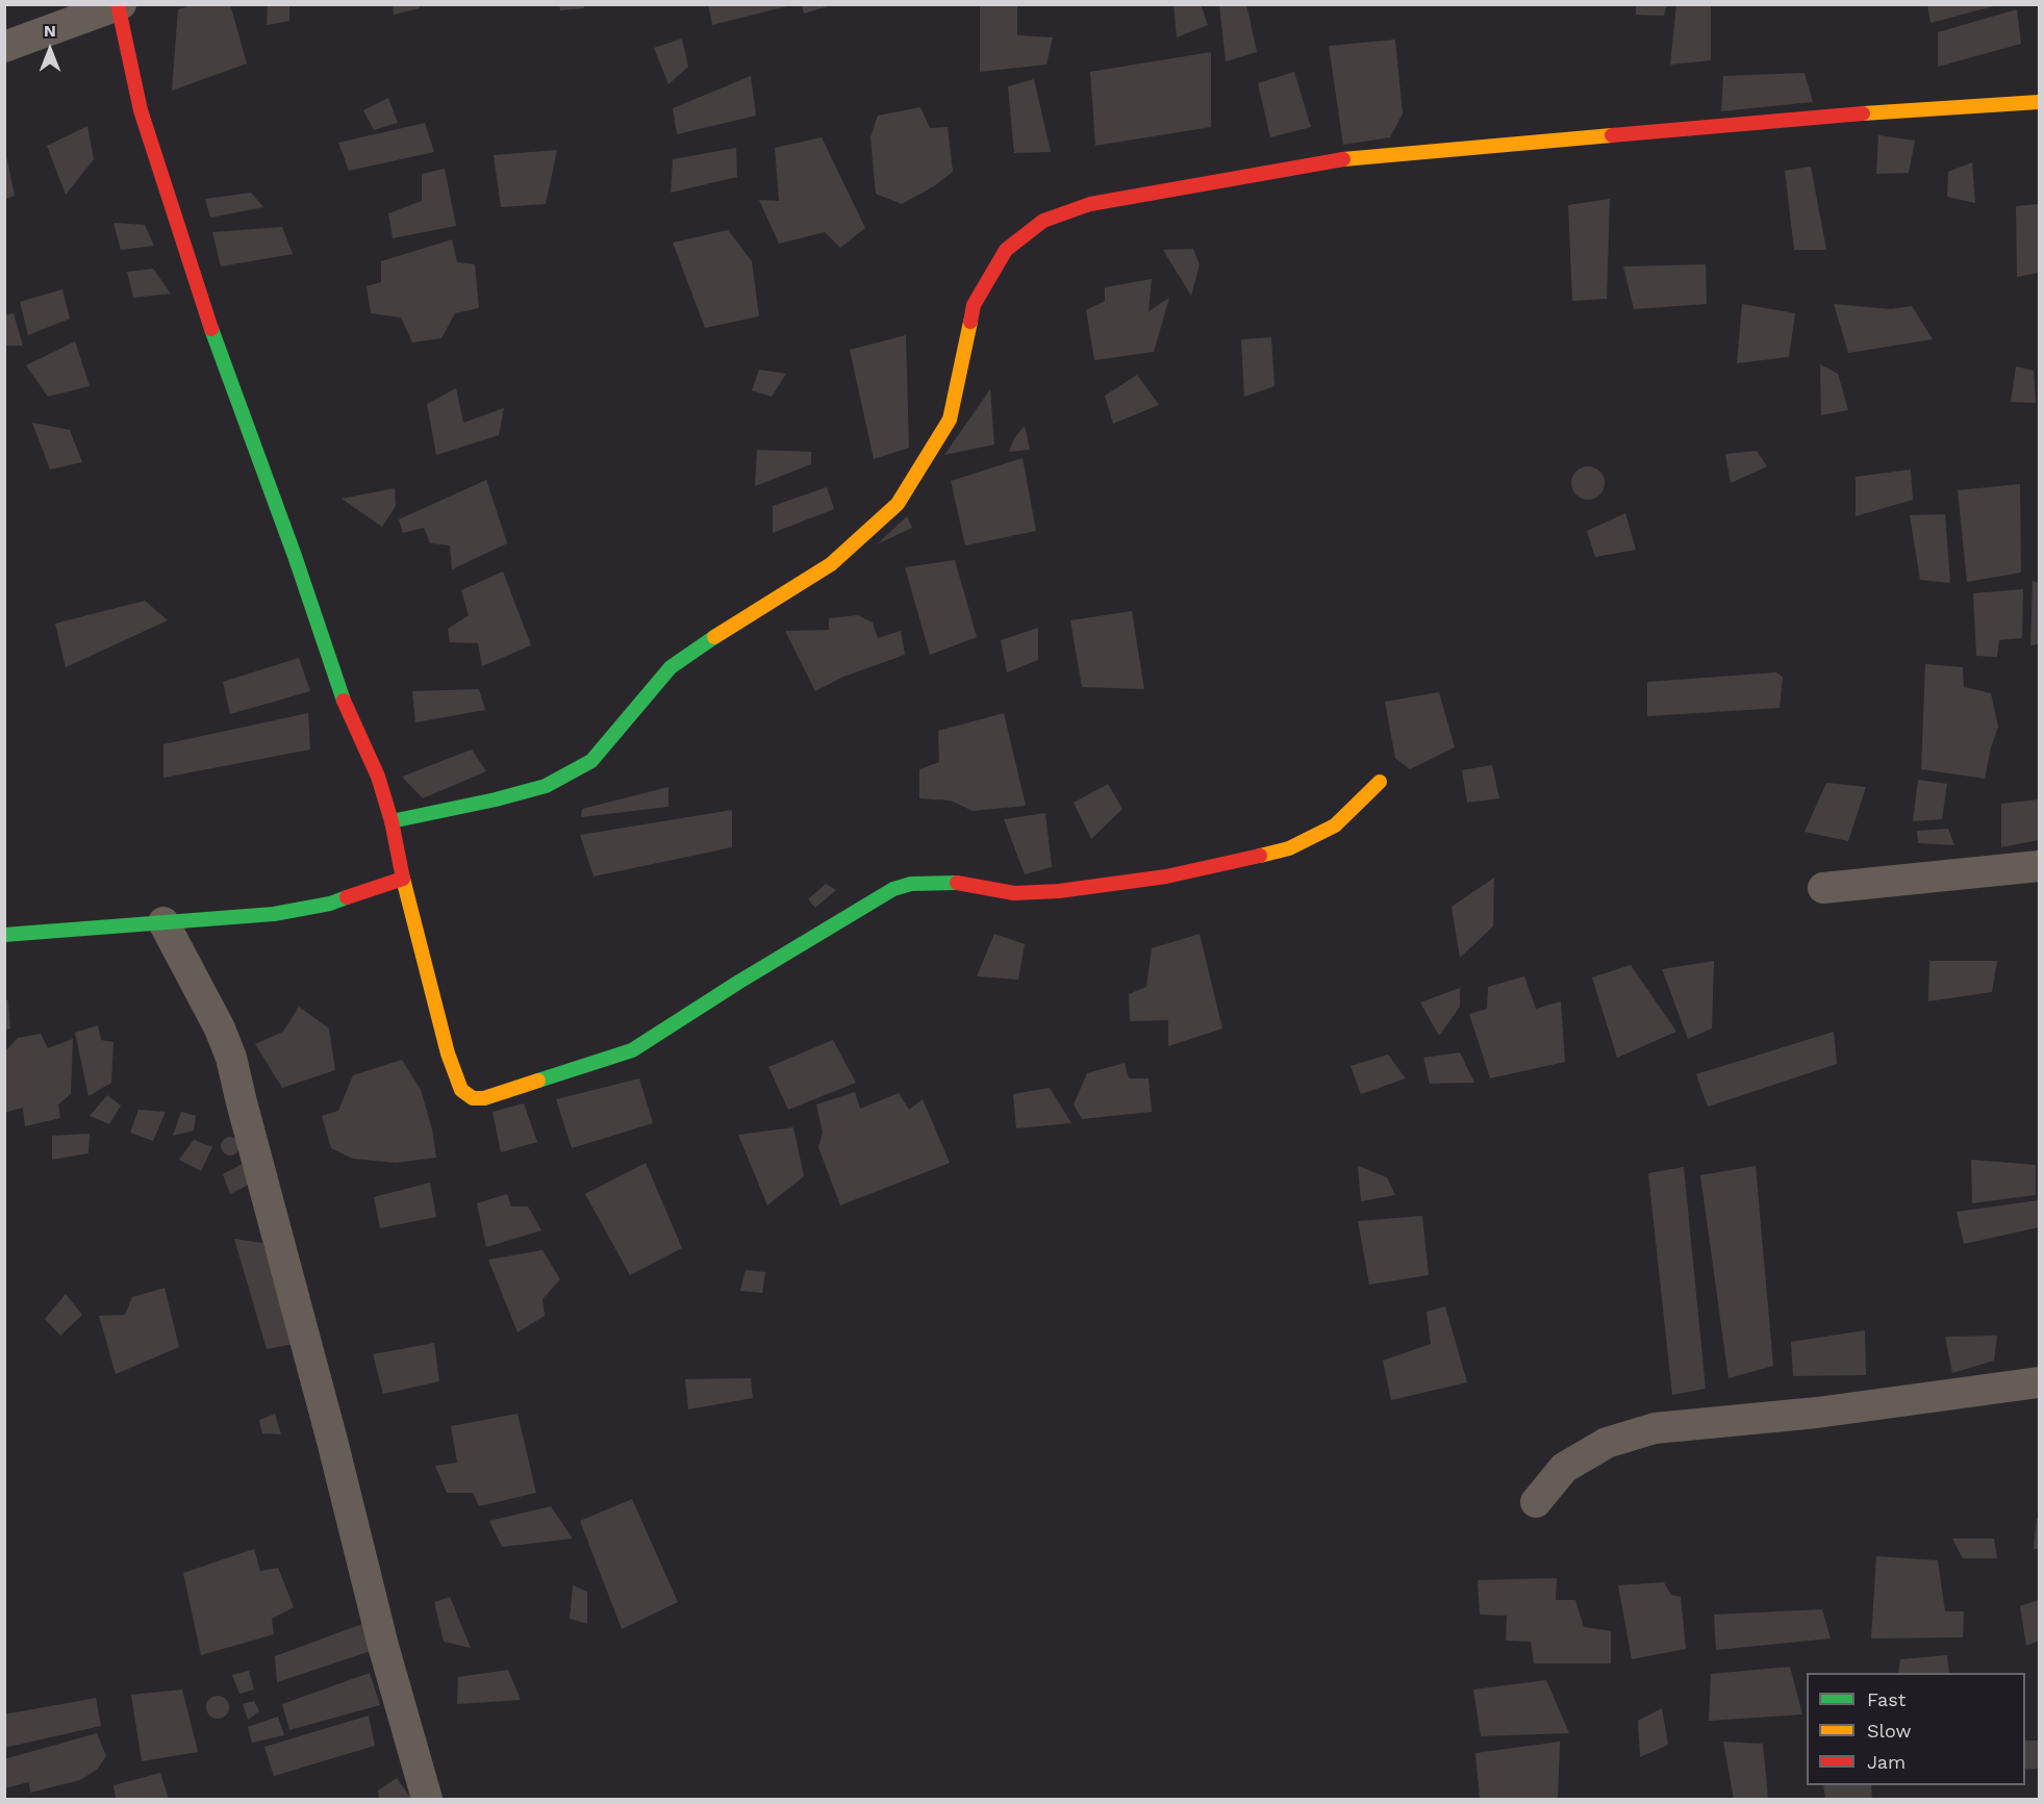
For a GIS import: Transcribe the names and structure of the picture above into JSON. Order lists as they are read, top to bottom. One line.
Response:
{"legend":["Fast","Slow","Jam"],"north":"top"}
